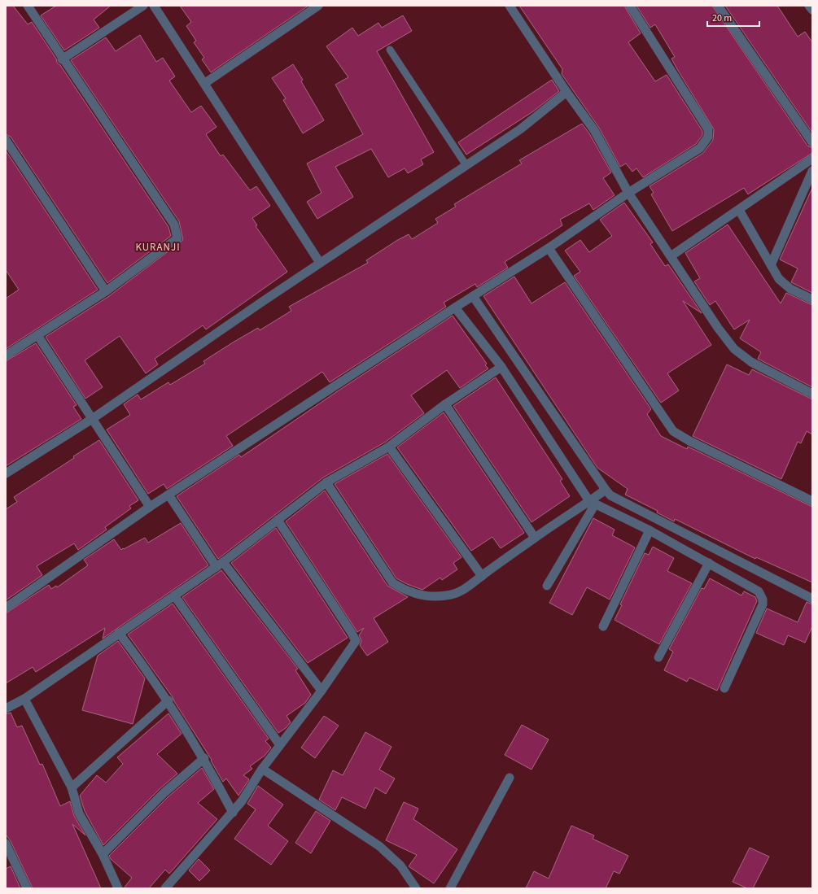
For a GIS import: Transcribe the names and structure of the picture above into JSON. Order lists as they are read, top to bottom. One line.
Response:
{"districts":["KURANJI"],"scale_bar":"20 m"}
